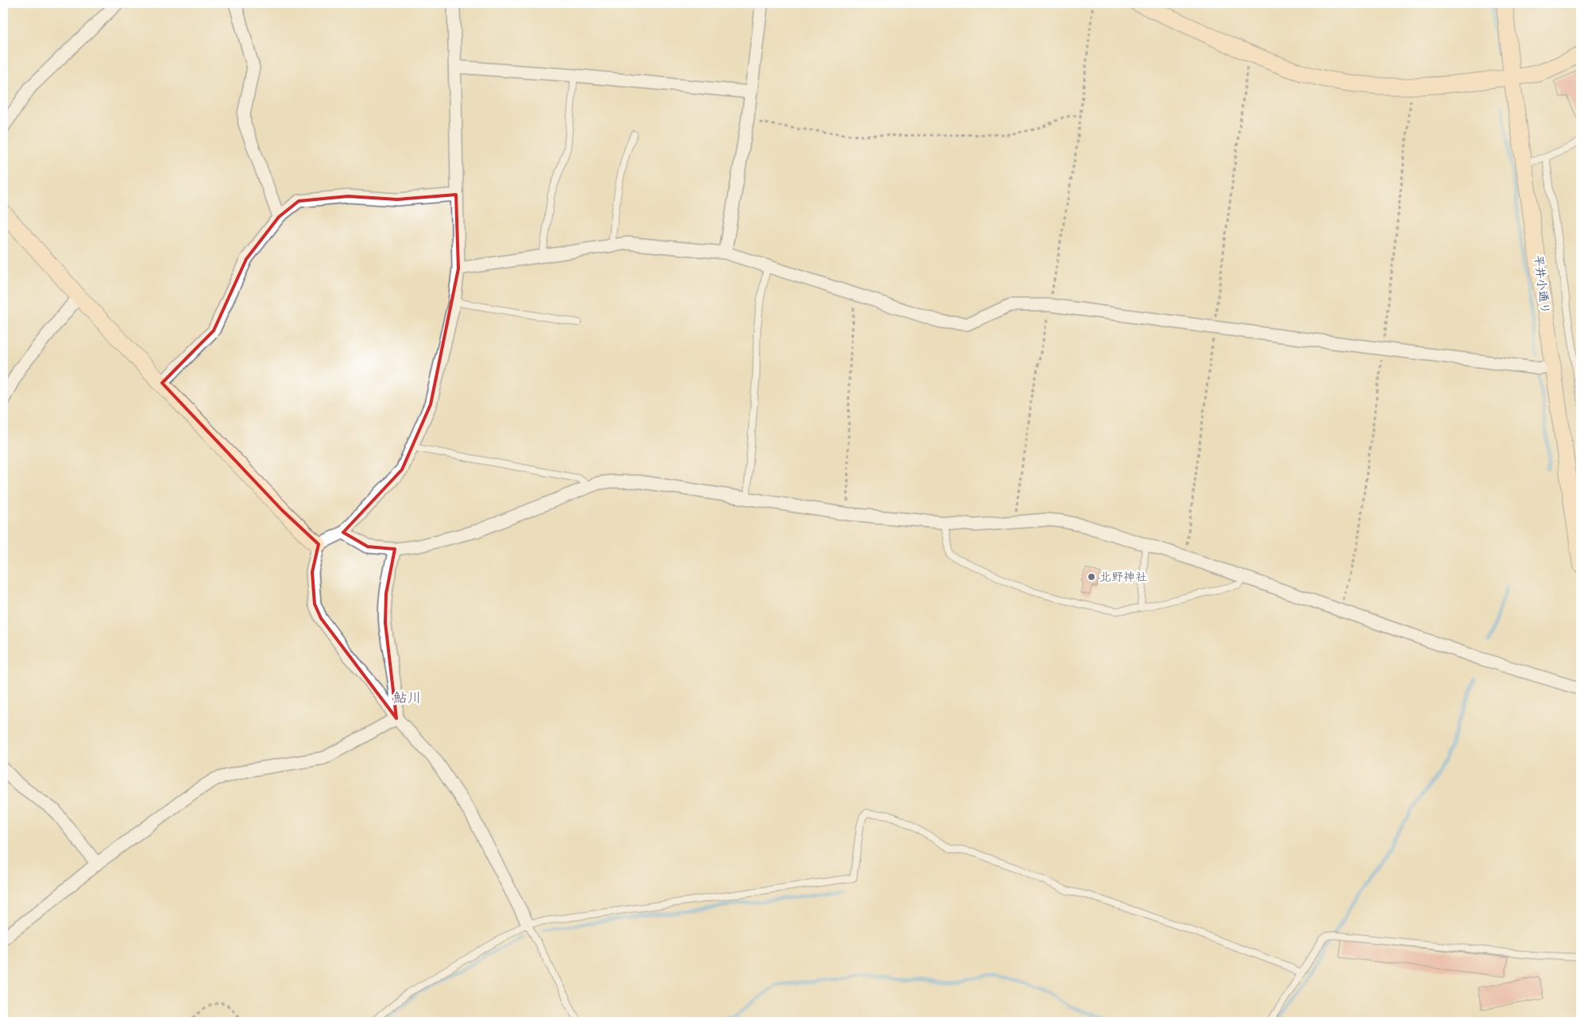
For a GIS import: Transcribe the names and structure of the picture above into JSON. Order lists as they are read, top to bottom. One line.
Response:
{"streets":{"street":["平井小通り"]},"districts":["鮎川"],"places":["北野神社"]}
